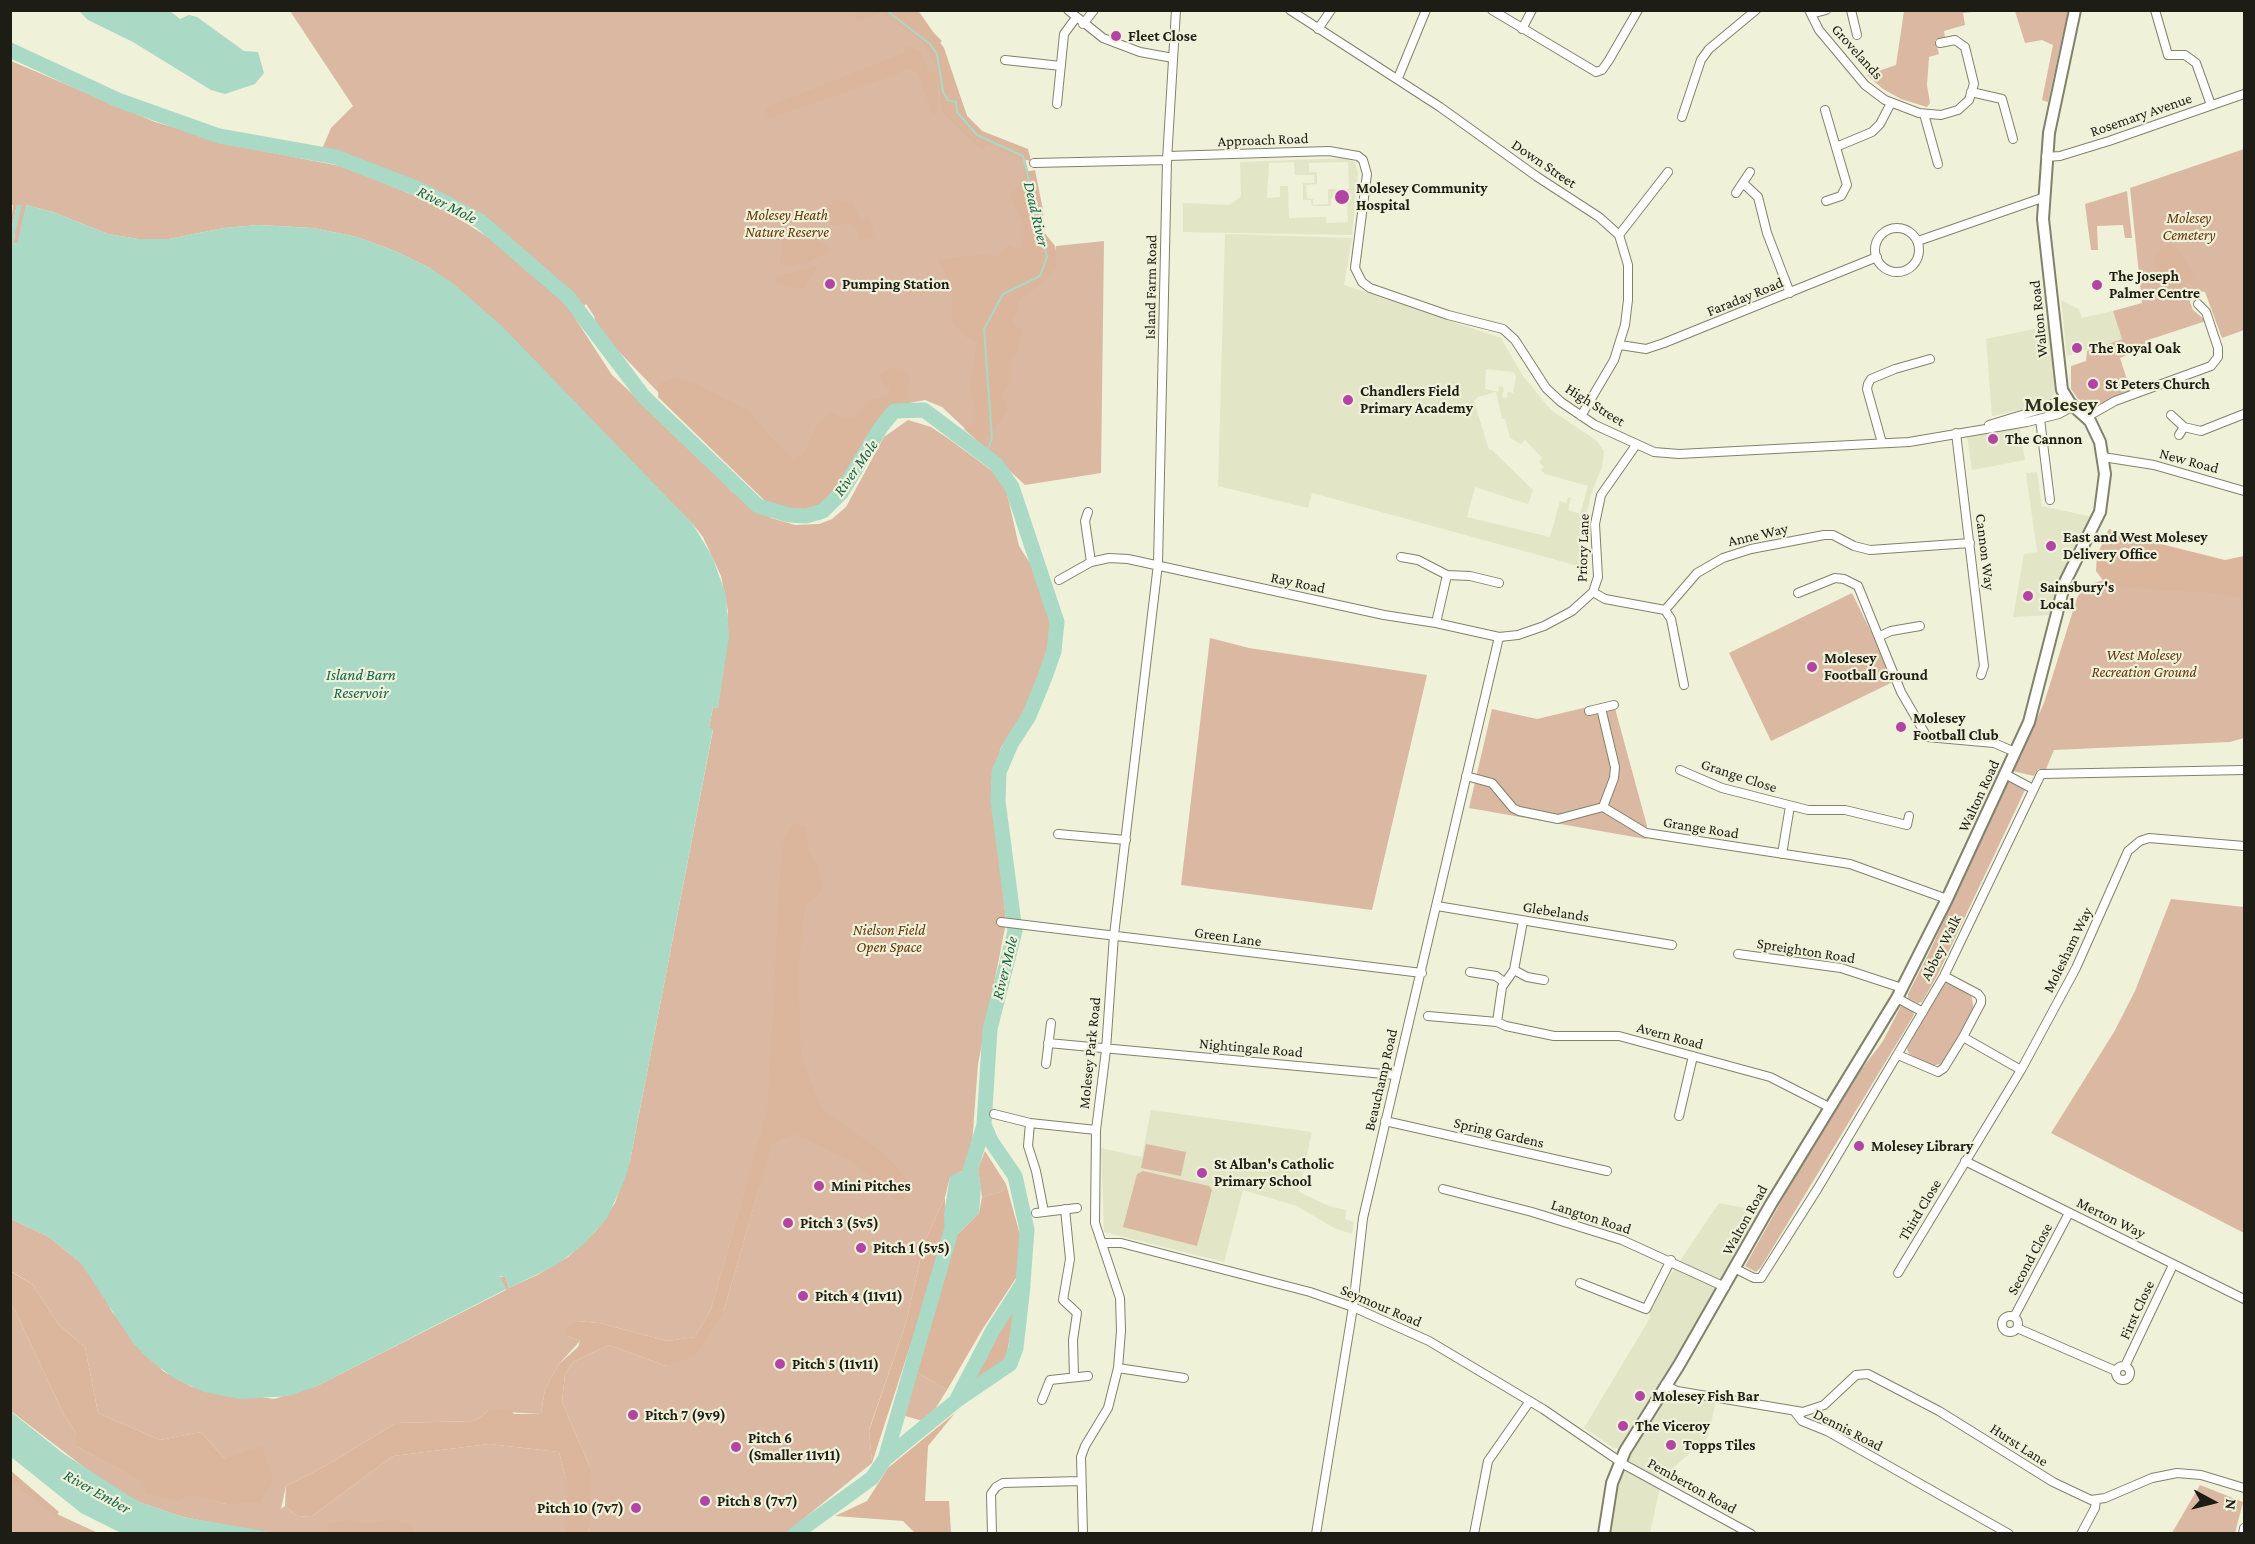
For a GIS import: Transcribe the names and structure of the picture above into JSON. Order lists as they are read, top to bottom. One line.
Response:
{"streets":{"main road":["Walton Road"],"street":["Grovelands","Rosemary Avenue","Approach Road","Down Street","Island Farm Road","Faraday Road","High Street","New Road","Anne Way","Priory Lane","Cannon Way","Ray Road","Grange Close","Grange Road","Glebelands","Green Lane","Abbey Walk","Molesham Way","Spreighton Road","Avern Road","Nightingale Road","Molesey Park Road","Beauchamp Road","Spring Gardens","Third Close","Langton Road","Merton Way","Second Close","Seymour Road","First Close","Dennis Road","Hurst Lane","Pemberton Road"]},"crossings":[["Rosemary Avenue","Walton Road"],["Approach Road","Island Farm Road"],["Approach Road","High Street"],["Island Farm Road","Ray Road"],["Island Farm Road","Molesey Park Road"],["Walton Road","High Street"],["Walton Road","New Road"],["Walton Road","Grange Road"],["Walton Road","Abbey Walk"],["Walton Road","Spreighton Road"],["Walton Road","Avern Road"],["Walton Road","Langton Road"],["Walton Road","Seymour Road"],["Walton Road","Dennis Road"],["Walton Road","Pemberton Road"],["High Street","Priory Lane"],["High Street","Cannon Way"],["Anne Way","Cannon Way"],["Priory Lane","Ray Road"],["Priory Lane","Beauchamp Road"],["Ray Road","Molesey Park Road"],["Ray Road","Beauchamp Road"],["Grange Close","Grange Road"],["Glebelands","Beauchamp Road"],["Green Lane","Molesey Park Road"],["Green Lane","Beauchamp Road"],["Abbey Walk","Spreighton Road"],["Molesham Way","Third Close"],["Molesham Way","Merton Way"],["Nightingale Road","Molesey Park Road"],["Nightingale Road","Beauchamp Road"],["Molesey Park Road","Seymour Road"],["Beauchamp Road","Spring Gardens"],["Beauchamp Road","Seymour Road"],["Third Close","Merton Way"],["Merton Way","Second Close"],["Merton Way","First Close"],["Seymour Road","Pemberton Road"],["Dennis Road","Hurst Lane"]],"districts":["Molesey"],"water":["River Mole","Dead River","Island Barn Reservoir","River Ember"],"parks":["Molesey Heath Nature Reserve","Molesey Cemetery","West Molesey Recreation Ground","Nielson Field Open Space"],"places":["Fleet Close","Molesey Community Hospital","Pumping Station","The Joseph Palmer Centre","The Royal Oak","St Peters Church","Chandlers Field Primary Academy","The Cannon","East and West Molesey Delivery Office","Sainsbury's Local","Molesey Football Ground","Molesey Football Club","Molesey Library","St Alban's Catholic Primary School","Mini Pitches","Pitch 3 (5v5)","Pitch 1 (5v5)","Pitch 4 (11v11)","Pitch 5 (11v11)","Molesey Fish Bar","Pitch 7 (9v9)","The Viceroy","Topps Tiles","Pitch 6 (Smaller 11v11)","Pitch 8 (7v7)","Pitch 10 (7v7)"],"north":"right"}
